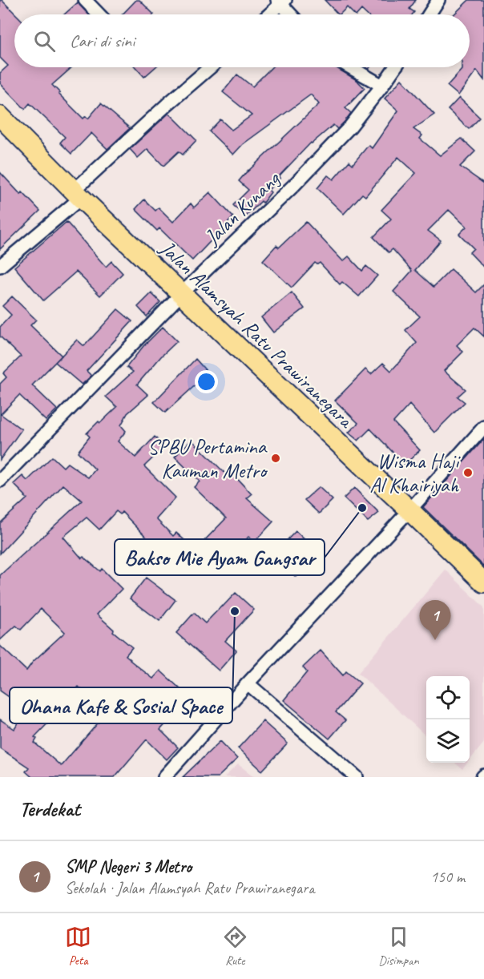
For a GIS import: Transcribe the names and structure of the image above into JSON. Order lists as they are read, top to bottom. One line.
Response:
{"streets":{"main road":["Jalan Alamsyah Ratu Prawiranegara"],"street":["Jalan Kunang"]},"crossings":[["Jalan Kunang","Jalan Alamsyah Ratu Prawiranegara"]],"places":["SPBU Pertamina Kauman Metro","Wisma Haji Al Khairiyah","Bakso Mie Ayam Gangsar","Ohana Kafe & Sosial Space"],"page":{"search":"Cari di sini","pins":"1","heading":"Terdekat","list":[{"mark":"1","name":"SMP Negeri 3 Metro","note":"Sekolah · Jalan Alamsyah Ratu Prawiranegara","value":"150 m"}],"nav":["Peta","Rute","Disimpan"]}}
